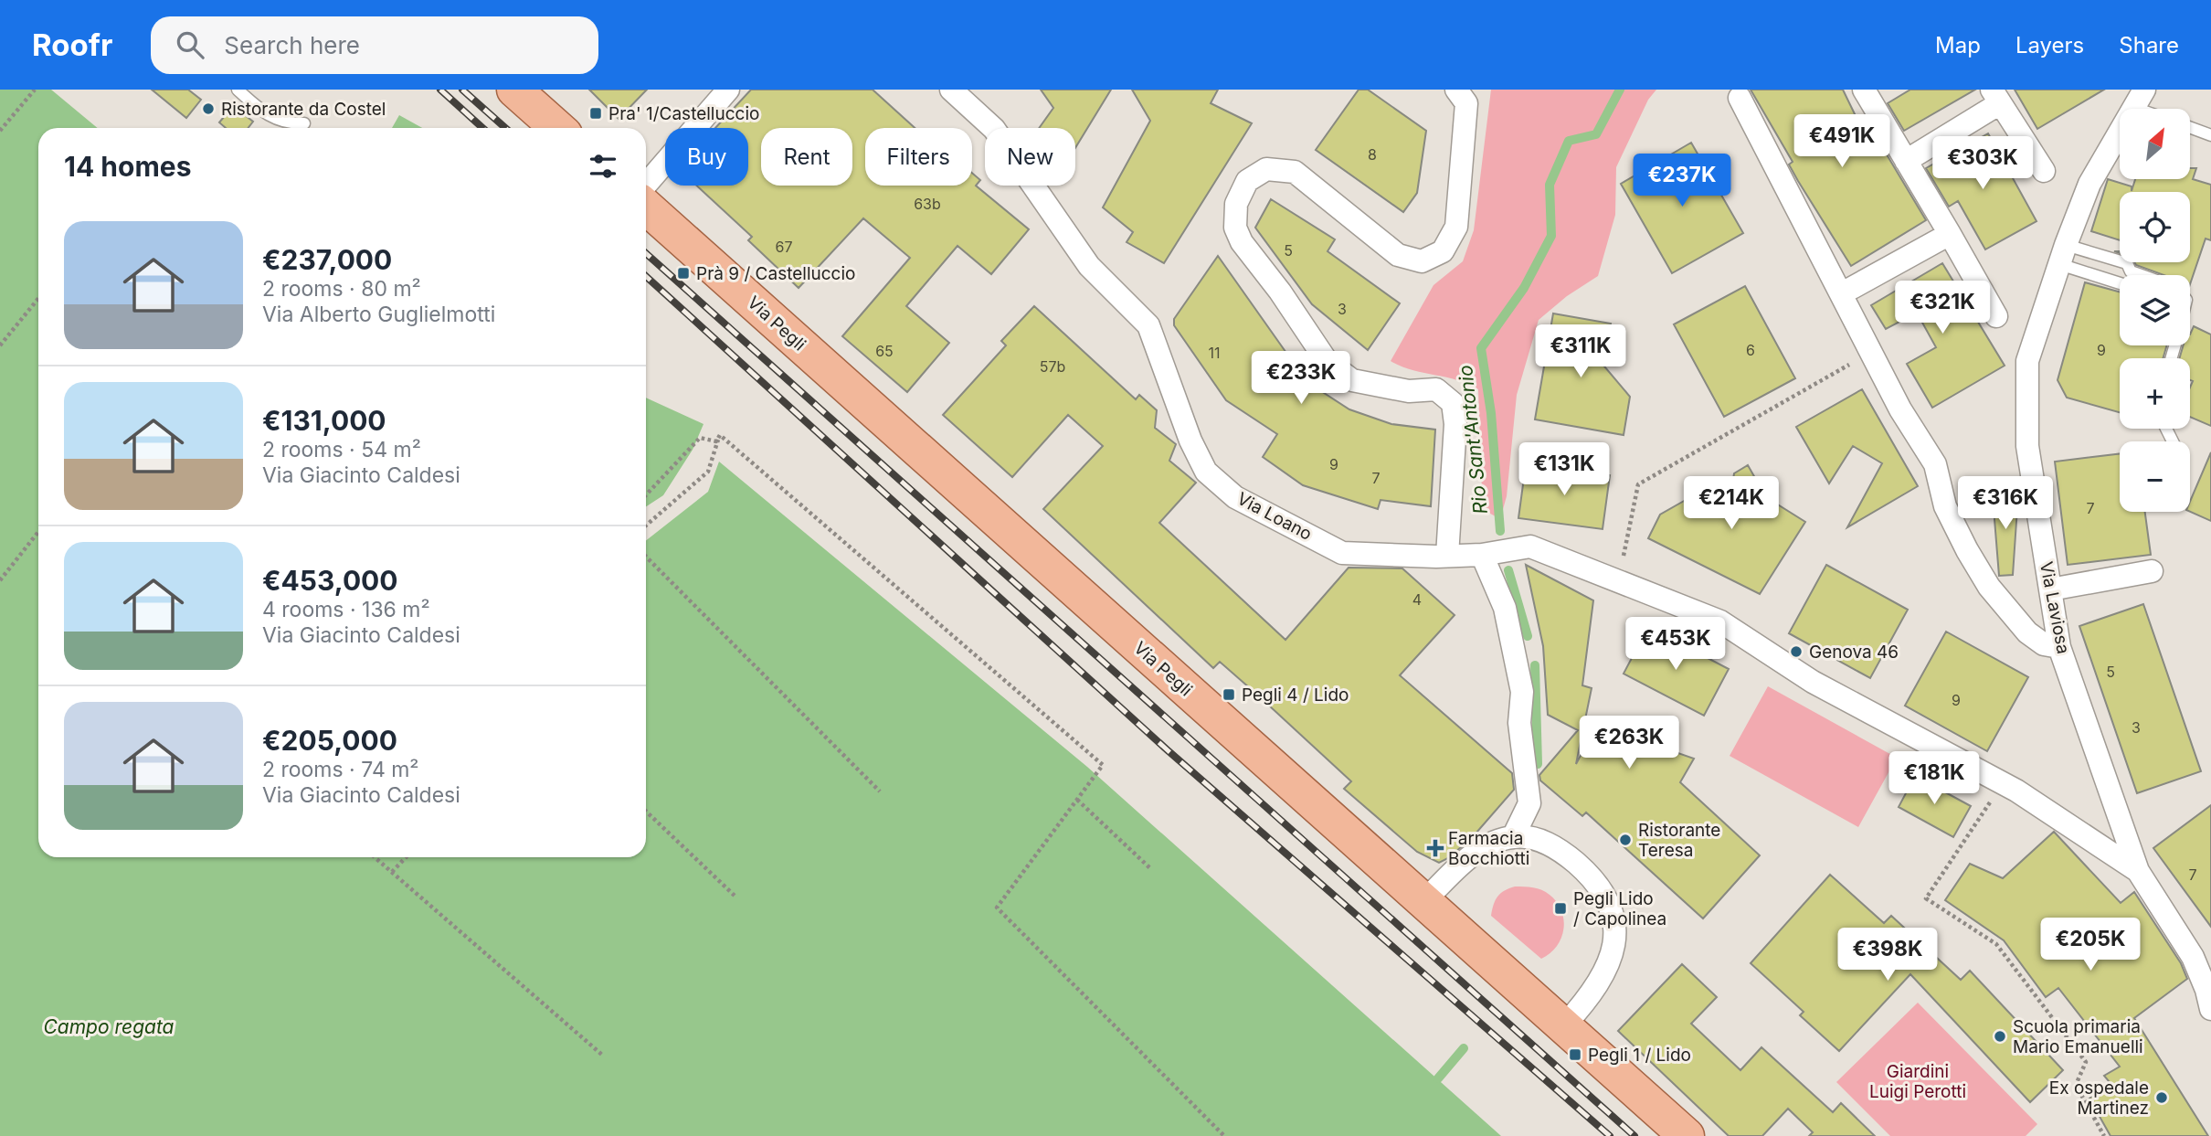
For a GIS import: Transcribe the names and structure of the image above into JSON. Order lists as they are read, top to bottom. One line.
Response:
{"streets":{"main road":["Via Pegli"],"street":["Via Loano","Via Laviosa"]},"crossings":[["Via Loano","Via Laviosa"]],"water":["Rio Sant'Antonio","Campo regata"],"parks":["Giardini Luigi Perotti"],"places":{"other":["Ristorante da Costel","Genova 46","Ristorante Teresa","Scuola primaria Mario Emanuelli","Ex ospedale Martinez"],"transit":["Pra' 1/Castelluccio","Prà 9 / Castelluccio","Pegli 4 / Lido","Pegli Lido / Capolinea","Pegli 1 / Lido"],"health":["Farmacia Bocchiotti"]},"house_numbers":["8","63b","67","5","3","6","9","65","11","57b","9","7","7","4","5","9","3","7"],"north":"top right","page":{"header":"Roofr","search":"Search here","nav":["Map","Layers","Share"],"map_buttons":["+","−"],"price":["€491K","€303K","€237K","€321K","€311K","€233K","€131K","€214K","€316K","€453K","€263K","€181K","€205K","€398K"],"chip":["Buy","Rent","Filters","New"],"heading":"14 homes","list":[{"name":"€237,000","note":"2 rooms · 80 m² · Via Alberto Guglielmotti"},{"name":"€131,000","note":"2 rooms · 54 m² · Via Giacinto Caldesi"},{"name":"€453,000","note":"4 rooms · 136 m² · Via Giacinto Caldesi"},{"name":"€205,000","note":"2 rooms · 74 m² · Via Giacinto Caldesi"}]}}
